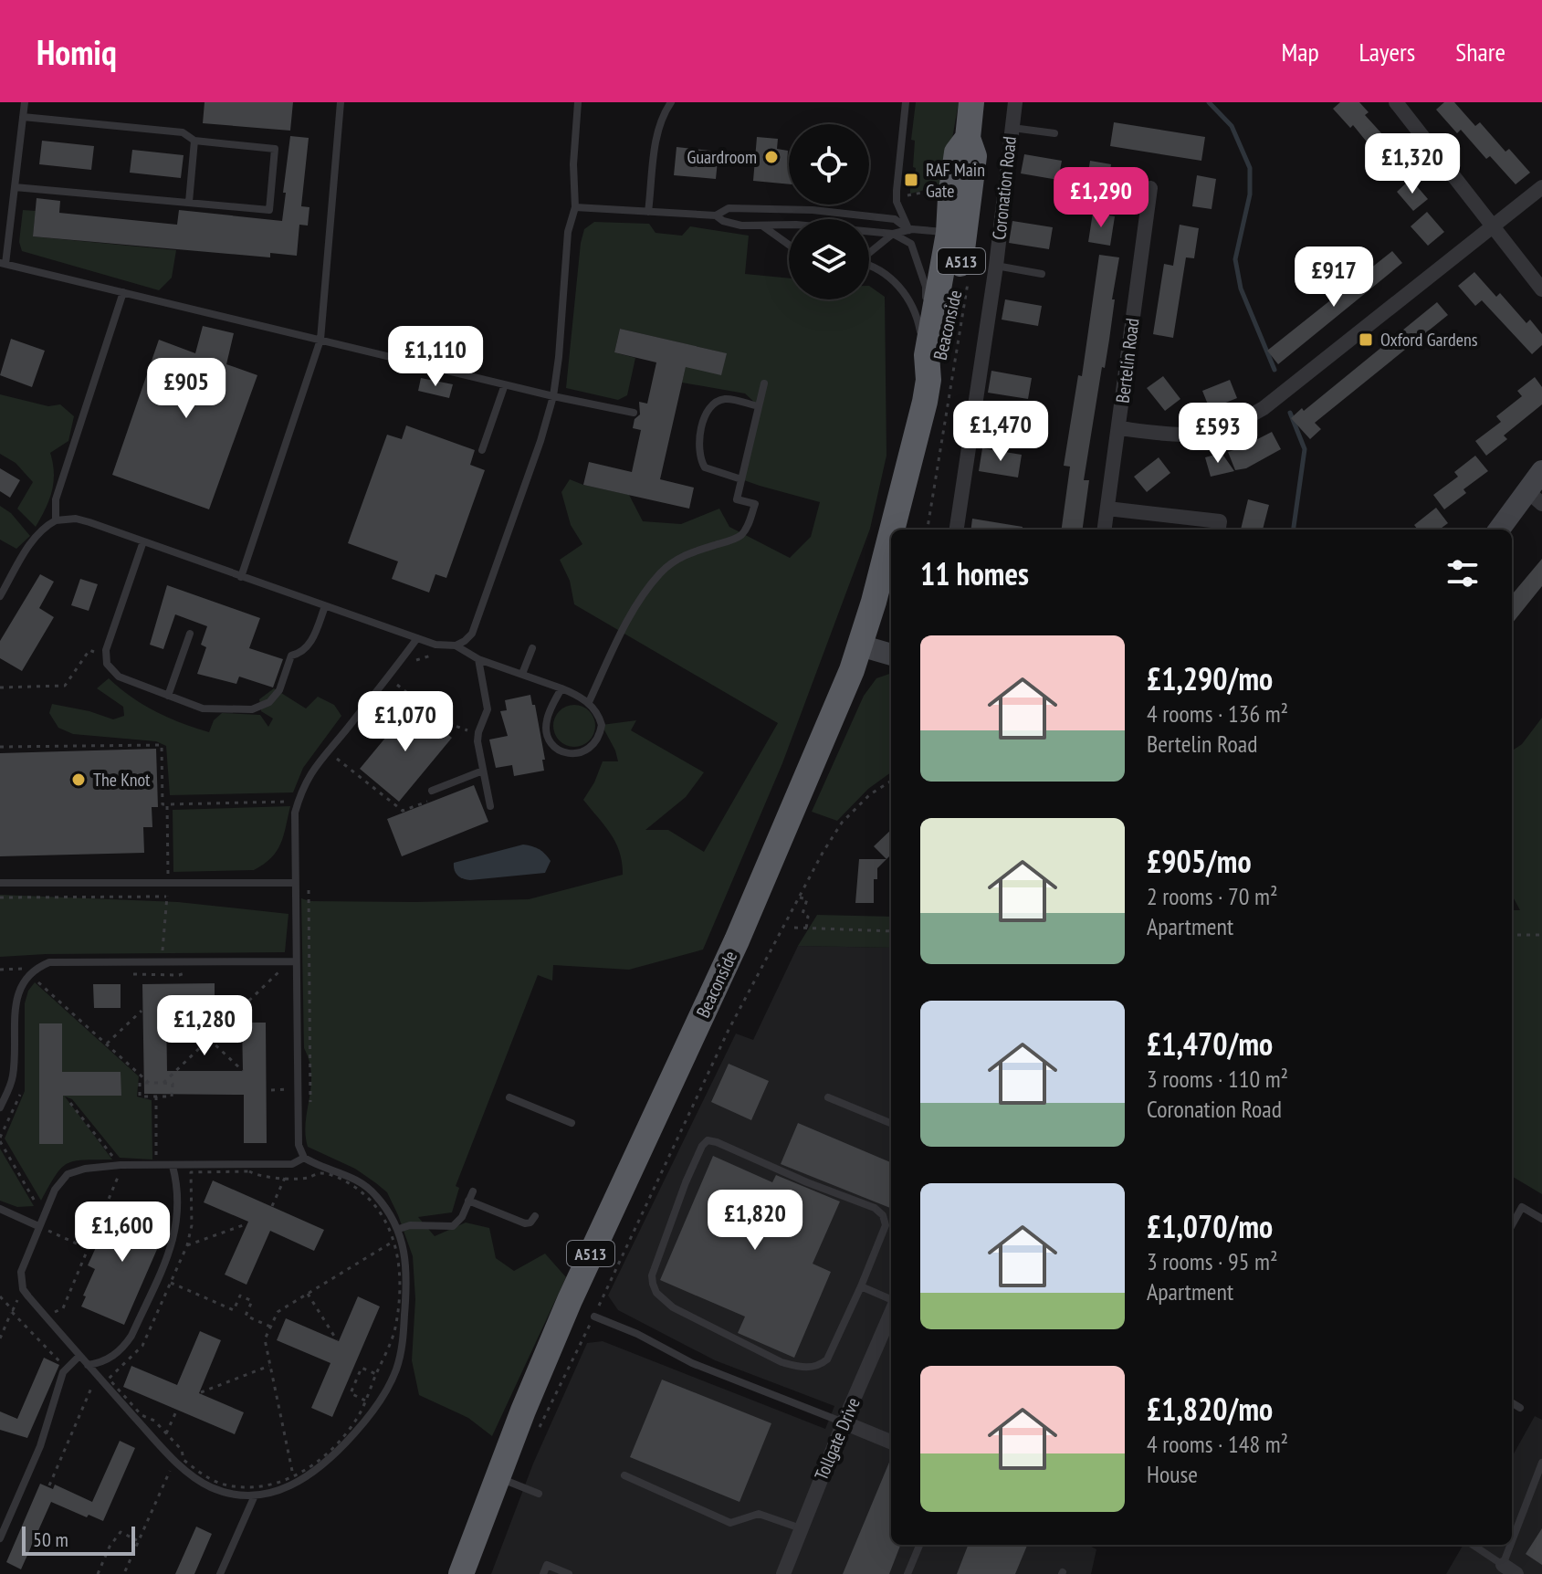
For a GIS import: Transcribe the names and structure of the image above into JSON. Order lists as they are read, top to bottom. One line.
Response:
{"streets":{"highway":["A513","Beaconside"],"street":["Coronation Road","Bertelin Road","Tollgate Drive"]},"places":{"other":["Guardroom","The Knot"],"transit":["RAF Main Gate","Oxford Gardens"]},"scale_bar":"50 m","page":{"header":"Homiq","nav":["Map","Layers","Share"],"price":["£1,320","£1,290","£917","£1,110","£905","£1,470","£593","£1,070","£1,280","£1,820","£1,600"],"heading":"11 homes","list":[{"name":"£1,290/mo","note":"4 rooms · 136 m² · Bertelin Road"},{"name":"£905/mo","note":"2 rooms · 70 m² · Apartment"},{"name":"£1,470/mo","note":"3 rooms · 110 m² · Coronation Road"},{"name":"£1,070/mo","note":"3 rooms · 95 m² · Apartment"},{"name":"£1,820/mo","note":"4 rooms · 148 m² · House"}],"scale":"50 m"}}
